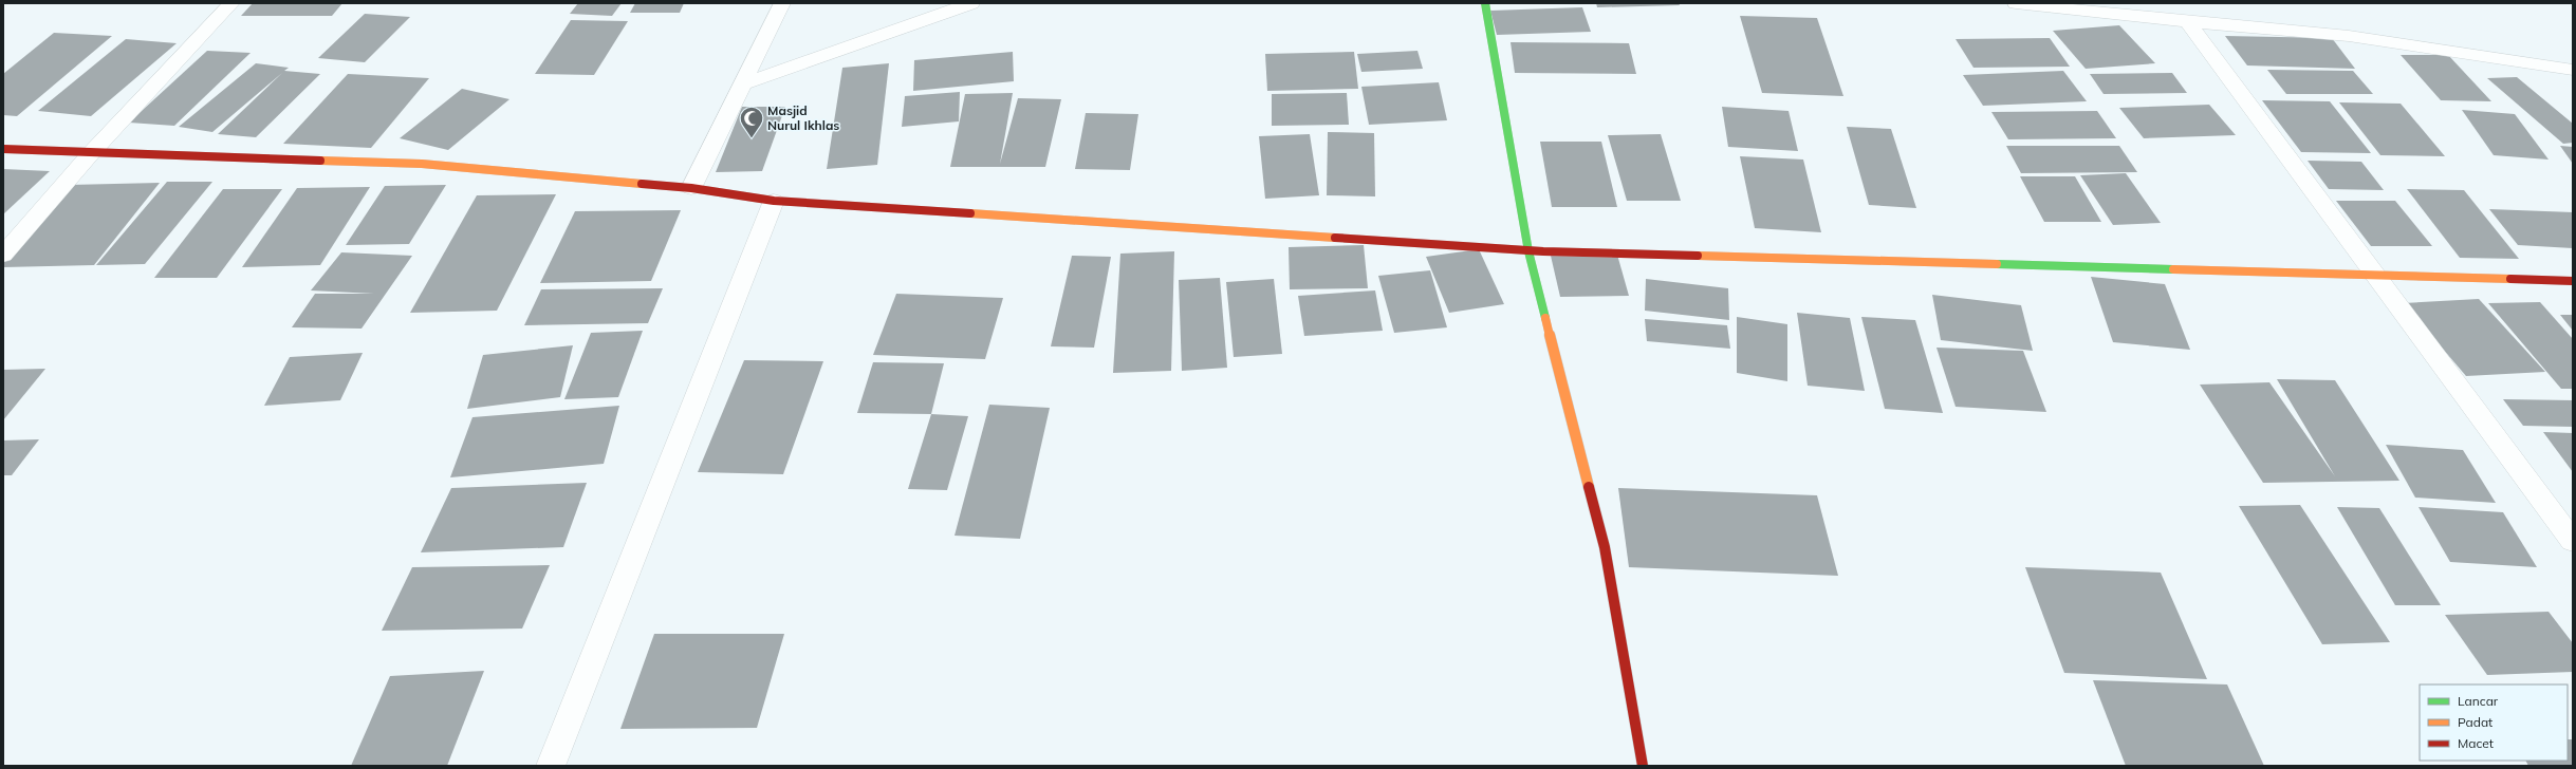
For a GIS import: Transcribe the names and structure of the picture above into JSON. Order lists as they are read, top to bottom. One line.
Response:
{"places":{"mosque":["Masjid Nurul Ikhlas"]},"legend":["Lancar","Padat","Macet"]}
